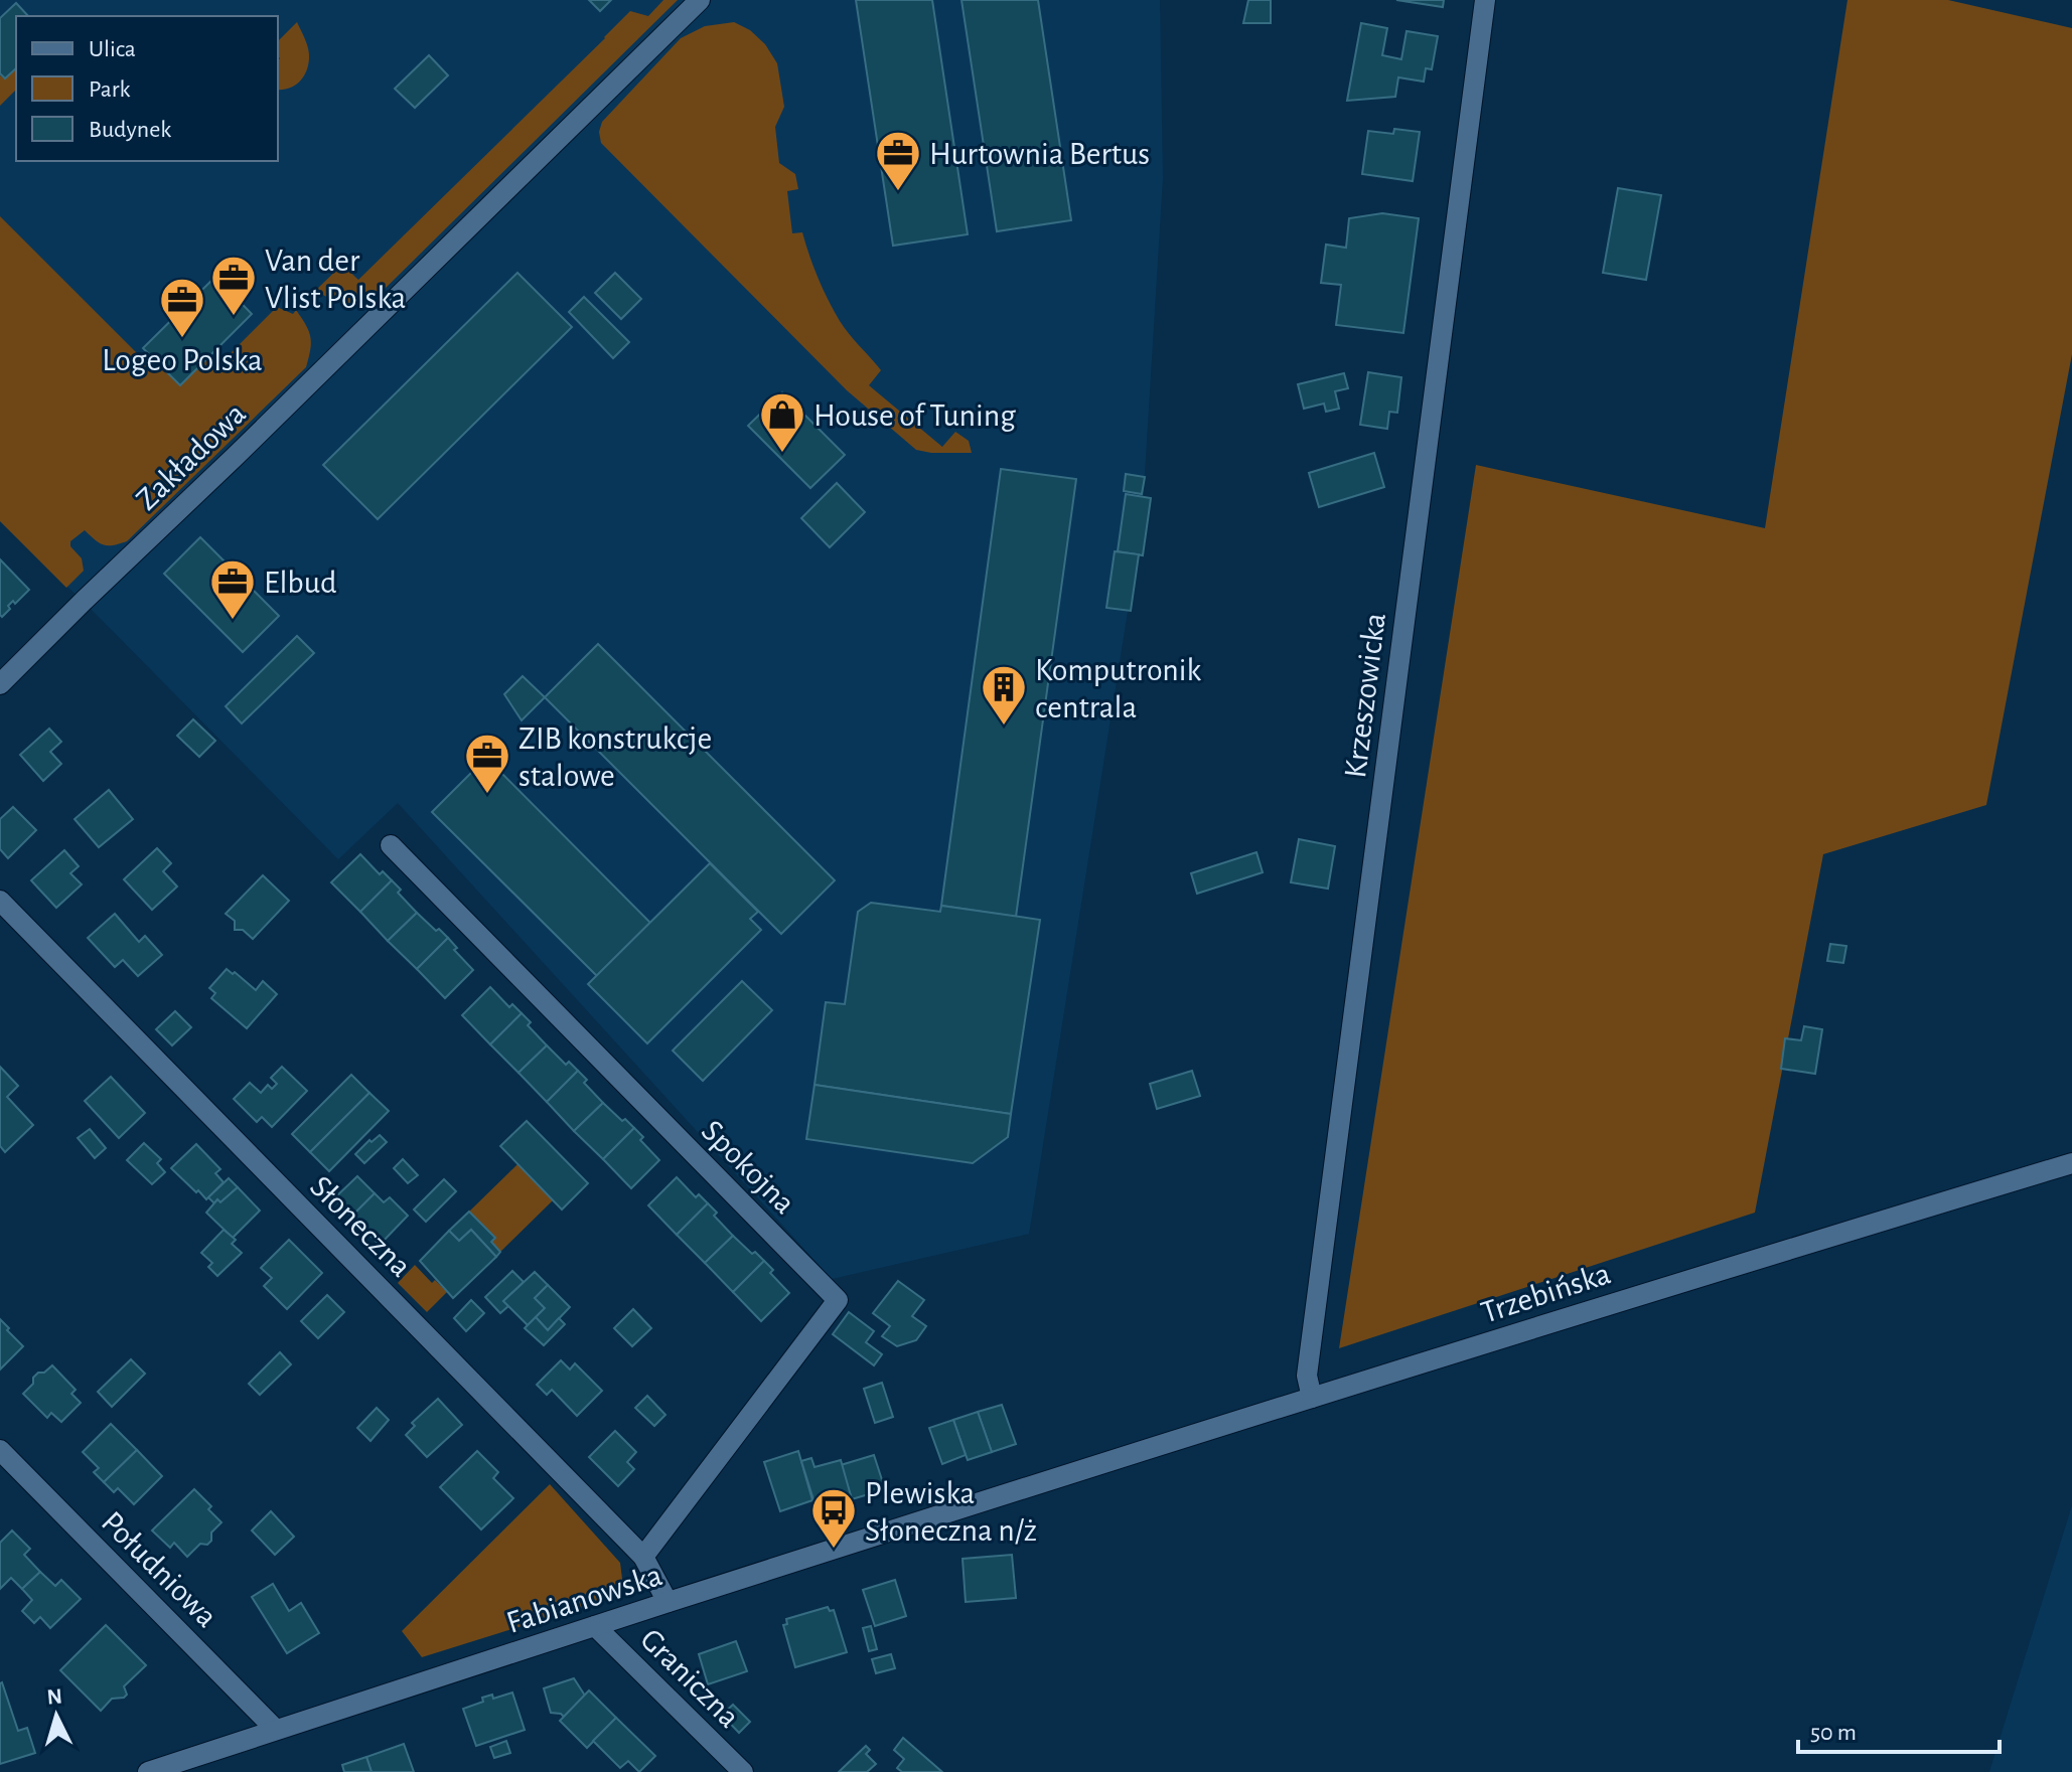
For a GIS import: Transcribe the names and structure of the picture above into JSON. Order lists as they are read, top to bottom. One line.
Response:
{"streets":{"street":["Zakładowa","Krzeszowicka","Spokojna","Słoneczna","Trzebińska","Południowa","Fabianowska","Graniczna"]},"crossings":[["Krzeszowicka","Trzebińska"],["Spokojna","Słoneczna"],["Słoneczna","Fabianowska"],["Trzebińska","Fabianowska"],["Południowa","Fabianowska"],["Fabianowska","Graniczna"]],"places":{"office":["Hurtownia Bertus","Van der Vlist Polska","Logeo Polska","Elbud","ZIB konstrukcje stalowe"],"shop":["House of Tuning"],"building":["Komputronik centrala"],"bus stop":["Plewiska Słoneczna n/ż"]},"legend":["Ulica","Park","Budynek"],"scale_bar":"50 m","north":"top"}
